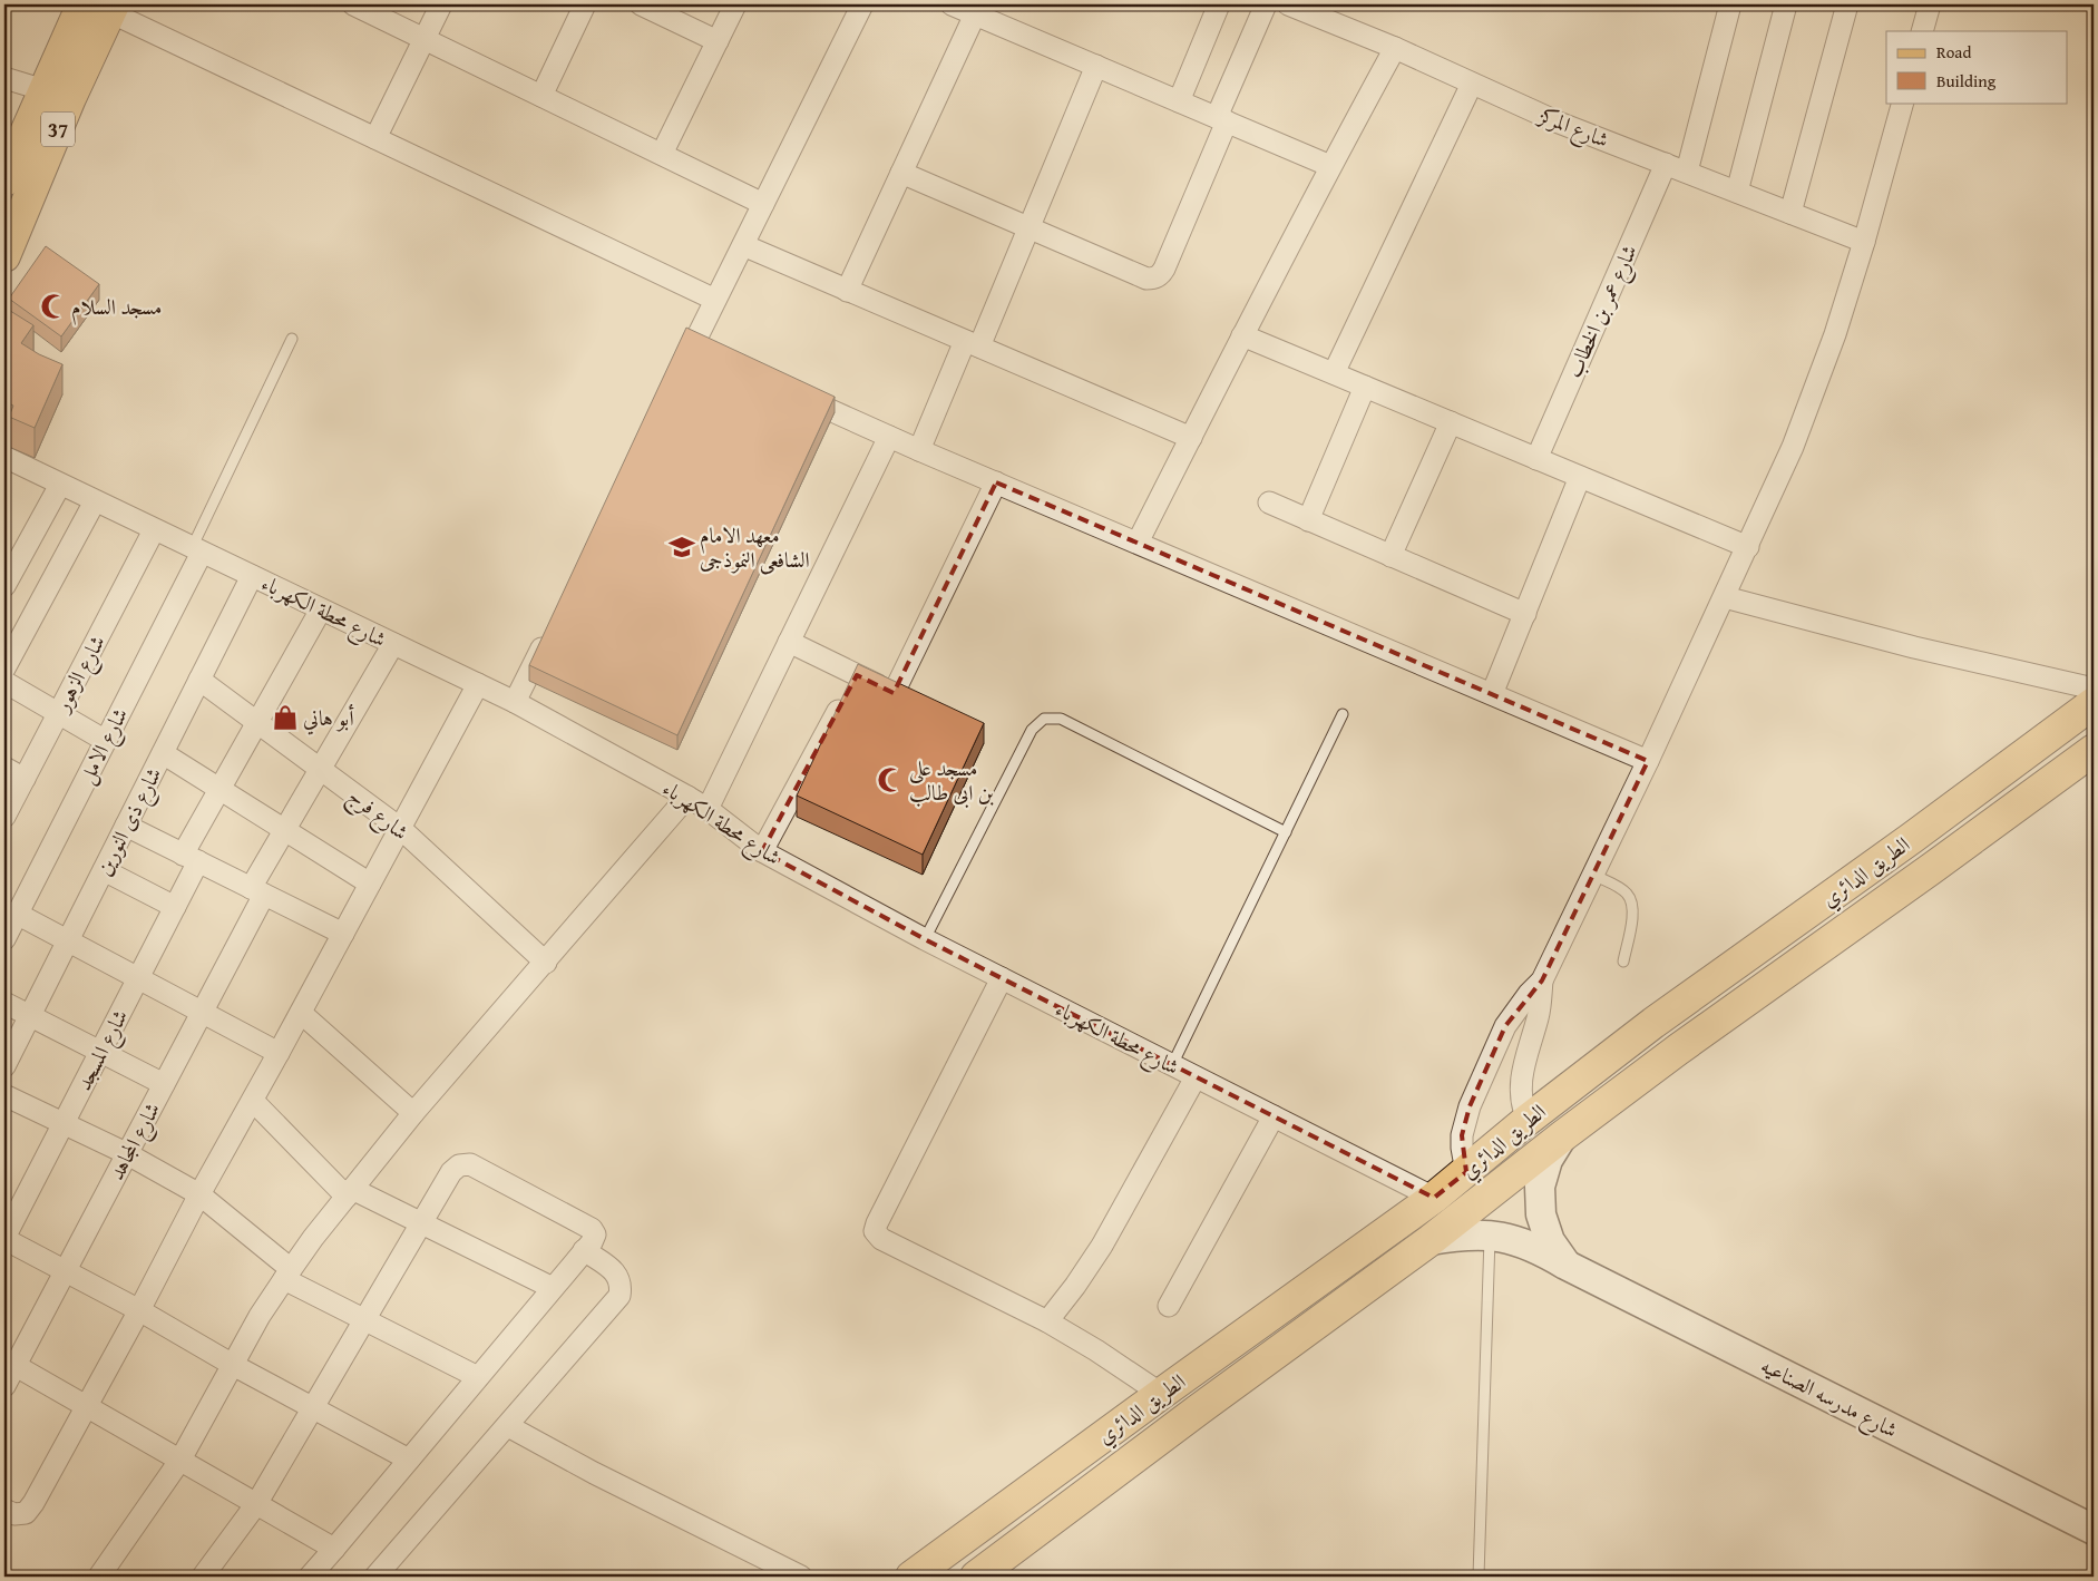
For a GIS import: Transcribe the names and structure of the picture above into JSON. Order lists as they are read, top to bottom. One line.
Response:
{"streets":{"main road":["37","الطريق الدائري"],"street":["شارع المركز","شارع عمر بن الخطاب","شارع محطة الكهرباء","شارع الزهور","شارع الامل","شارع فرج","شارع ذى النورين","شارع المسجد","شارع المجاهد","شارع مدرسه الصناعيه"]},"crossings":[["شارع المركز","شارع عمر بن الخطاب"],["شارع محطة الكهرباء","شارع الزهور"],["شارع محطة الكهرباء","شارع الامل"],["شارع محطة الكهرباء","شارع ذى النورين"],["شارع محطة الكهرباء","الطريق الدائري"],["شارع محطة الكهرباء","شارع المسجد"],["شارع محطة الكهرباء","شارع المجاهد"],["شارع فرج","شارع ذى النورين"],["شارع فرج","شارع المسجد"],["شارع فرج","شارع المجاهد"],["الطريق الدائري","شارع مدرسه الصناعيه"]],"places":{"mosque":["مسجد السلام","مسجد على بن ابى طالب"],"school or university":["معهد الامام الشافعى النموذجى"],"shop":["أبو هاني"]},"legend":["Road","Building"]}
